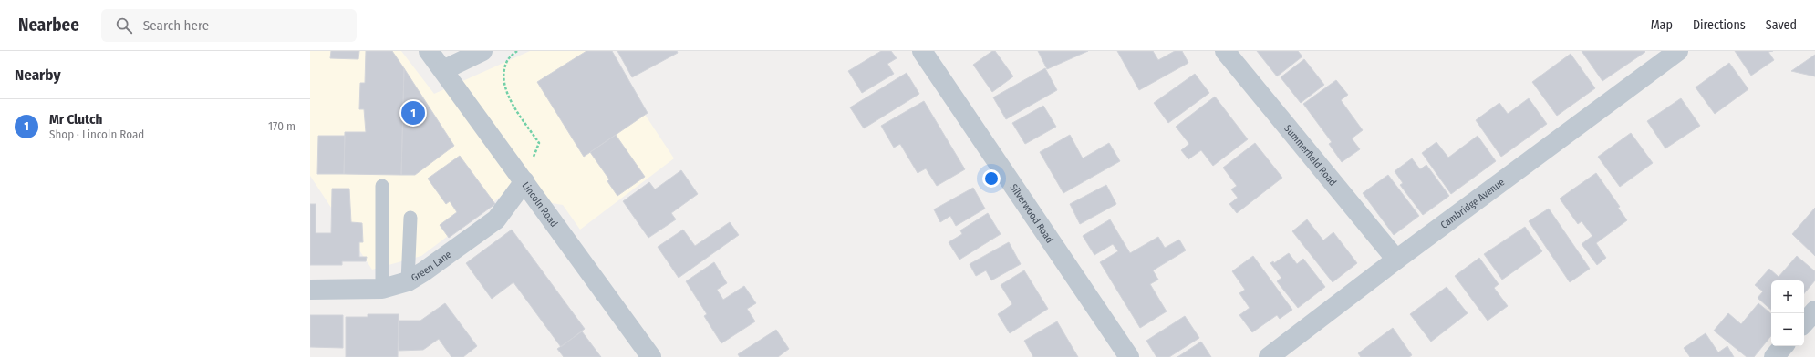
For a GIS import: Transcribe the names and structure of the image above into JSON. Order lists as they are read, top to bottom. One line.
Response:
{"streets":{"street":["Summerfield Road","Lincoln Road","Cambridge Avenue","Silverwood Road","Green Lane"]},"crossings":[["Summerfield Road","Cambridge Avenue"],["Lincoln Road","Green Lane"]],"page":{"header":"Nearbee","search":"Search here","nav":["Map","Directions","Saved"],"heading":"Nearby","list":[{"mark":"1","name":"Mr Clutch","note":"Shop · Lincoln Road","value":"170 m"}],"pins":"1","map_buttons":["+","−"]}}
